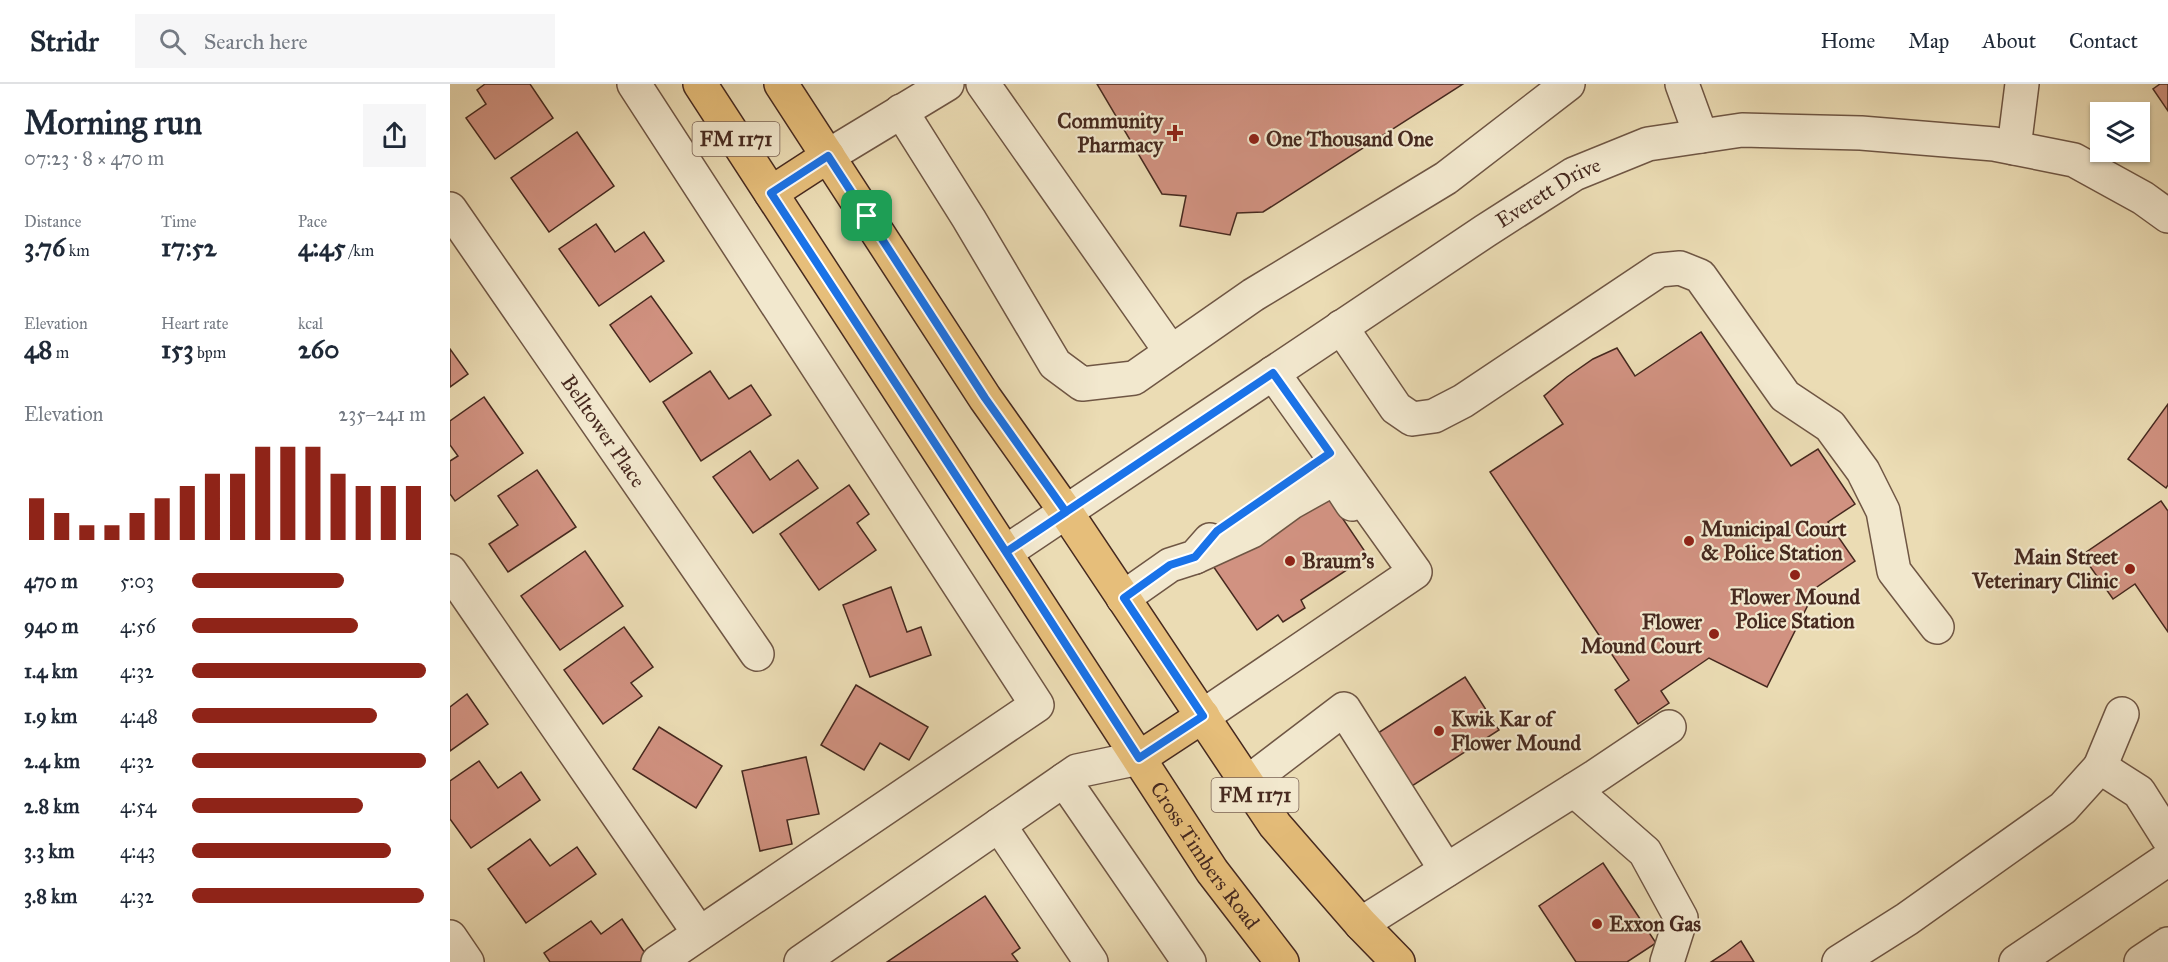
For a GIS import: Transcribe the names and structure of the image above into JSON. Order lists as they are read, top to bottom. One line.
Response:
{"streets":{"main road":["FM 1171","Cross Timbers Road"],"street":["Everett Drive","Belltower Place"]},"crossings":[["FM 1171","Everett Drive"],["Everett Drive","Cross Timbers Road"]],"places":{"health":["Community Pharmacy"],"other":["One Thousand One","Municipal Court & Police Station","Braum's","Main Street Veterinary Clinic","Flower Mound Police Station","Flower Mound Court","Kwik Kar of Flower Mound","Exxon Gas"]},"page":{"header":"Stridr","search":"Search here","nav":["Home","Map","About","Contact"],"heading":["Morning run","07:23 · 8 × 470 m"],"stats":[["Distance","3.76 km"],["Time","17:52"],["Pace","4:45 /km"],["Elevation","48 m"],["Heart rate","153 bpm"],["kcal","260"]],"chart":["Elevation","235–241 m"],"list":[{"name":"470 m","note":"5:03"},{"name":"940 m","note":"4:56"},{"name":"1.4 km","note":"4:32"},{"name":"1.9 km","note":"4:48"},{"name":"2.4 km","note":"4:32"},{"name":"2.8 km","note":"4:54"},{"name":"3.3 km","note":"4:43"},{"name":"3.8 km","note":"4:32"}]}}
